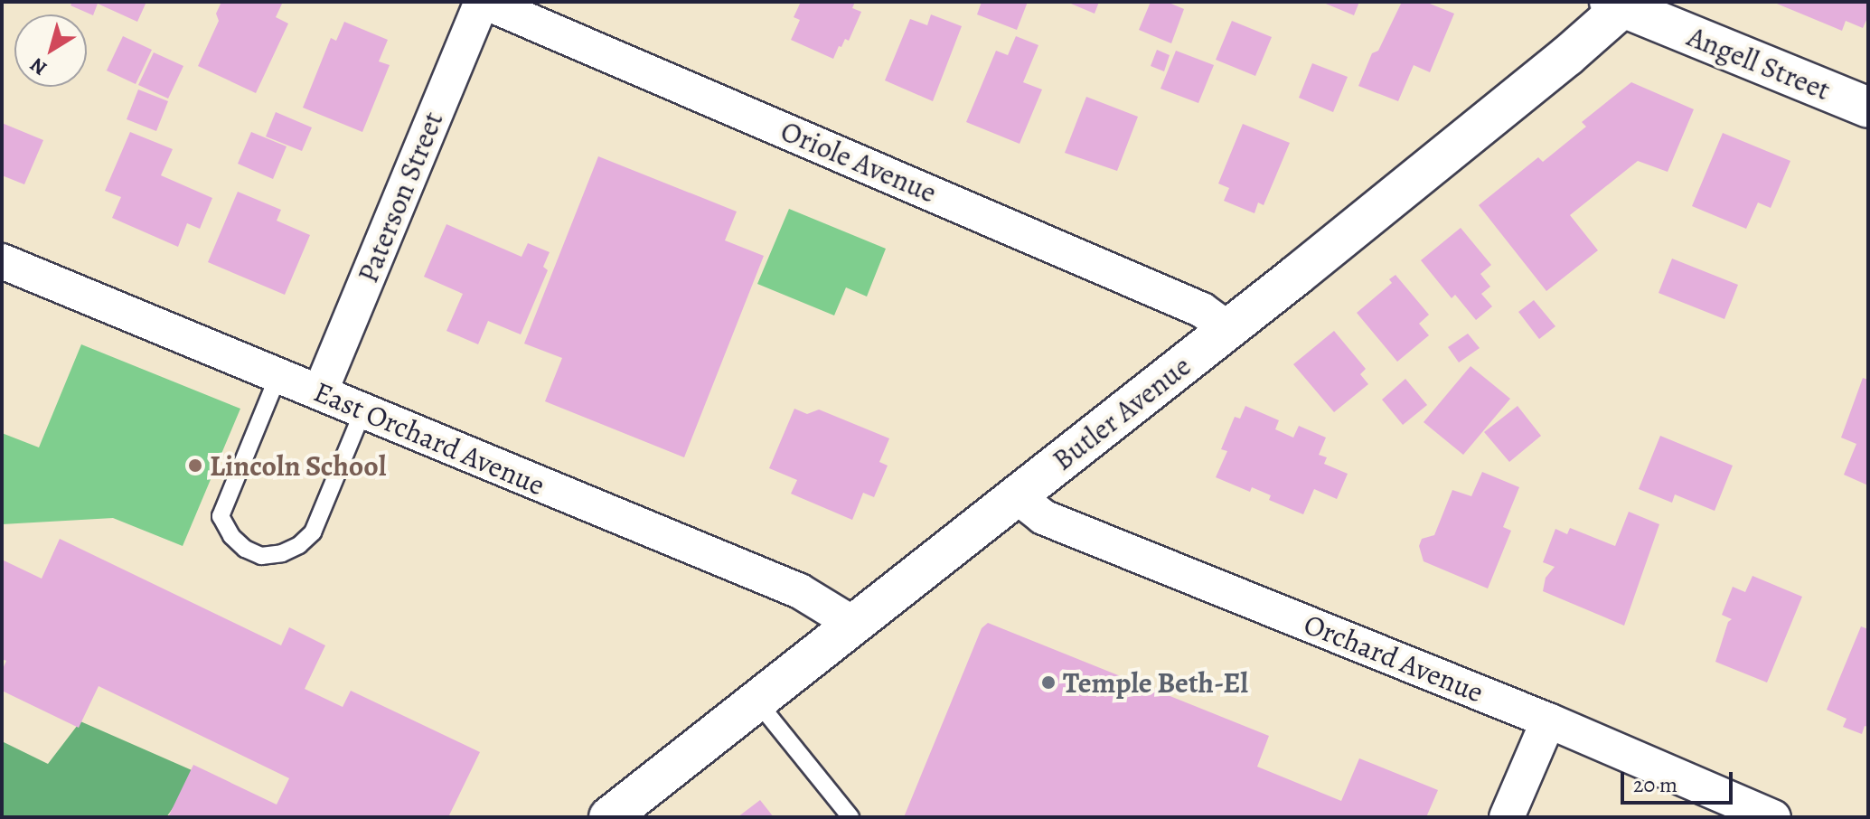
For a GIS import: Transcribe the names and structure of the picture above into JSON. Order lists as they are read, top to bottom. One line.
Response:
{"streets":{"main road":["Angell Street","Butler Avenue"],"street":["Oriole Avenue","Paterson Street","East Orchard Avenue","Orchard Avenue"]},"crossings":[["Angell Street","Butler Avenue"],["Oriole Avenue","Paterson Street"],["Oriole Avenue","Butler Avenue"],["Paterson Street","East Orchard Avenue"],["Butler Avenue","East Orchard Avenue"],["Butler Avenue","Orchard Avenue"]],"places":["Lincoln School","Temple Beth-El"],"scale_bar":"20 m","north":"bottom left"}
